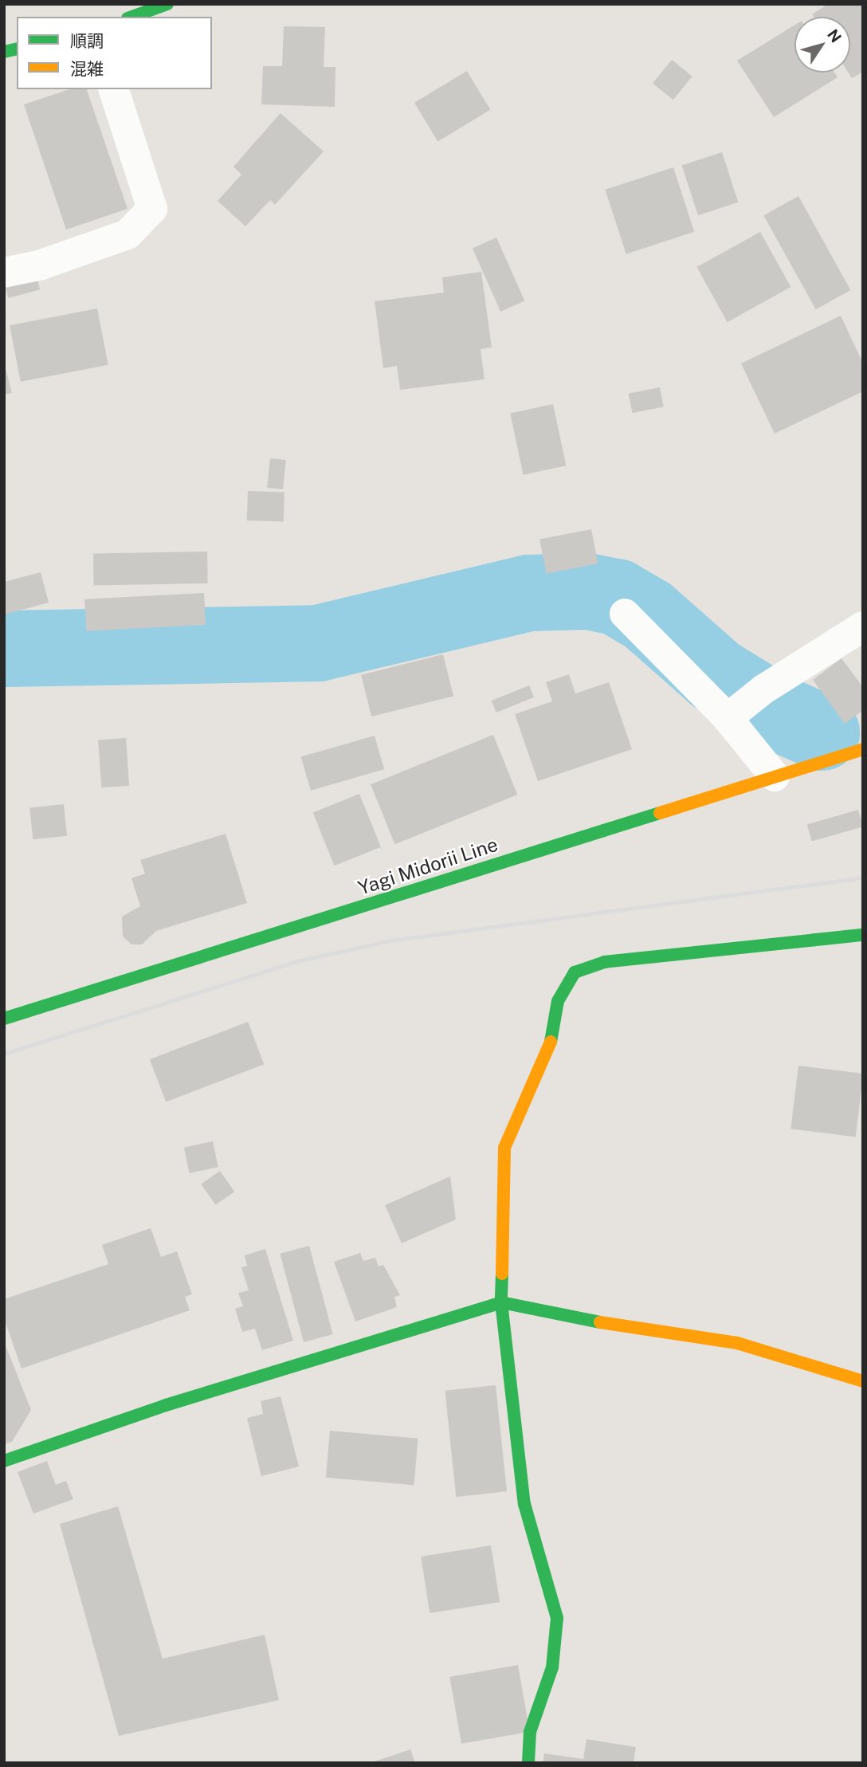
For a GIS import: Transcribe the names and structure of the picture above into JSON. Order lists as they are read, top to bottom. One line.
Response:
{"streets":{"main road":["Yagi Midorii Line"]},"legend":["順調","混雑"],"north":"top right"}
